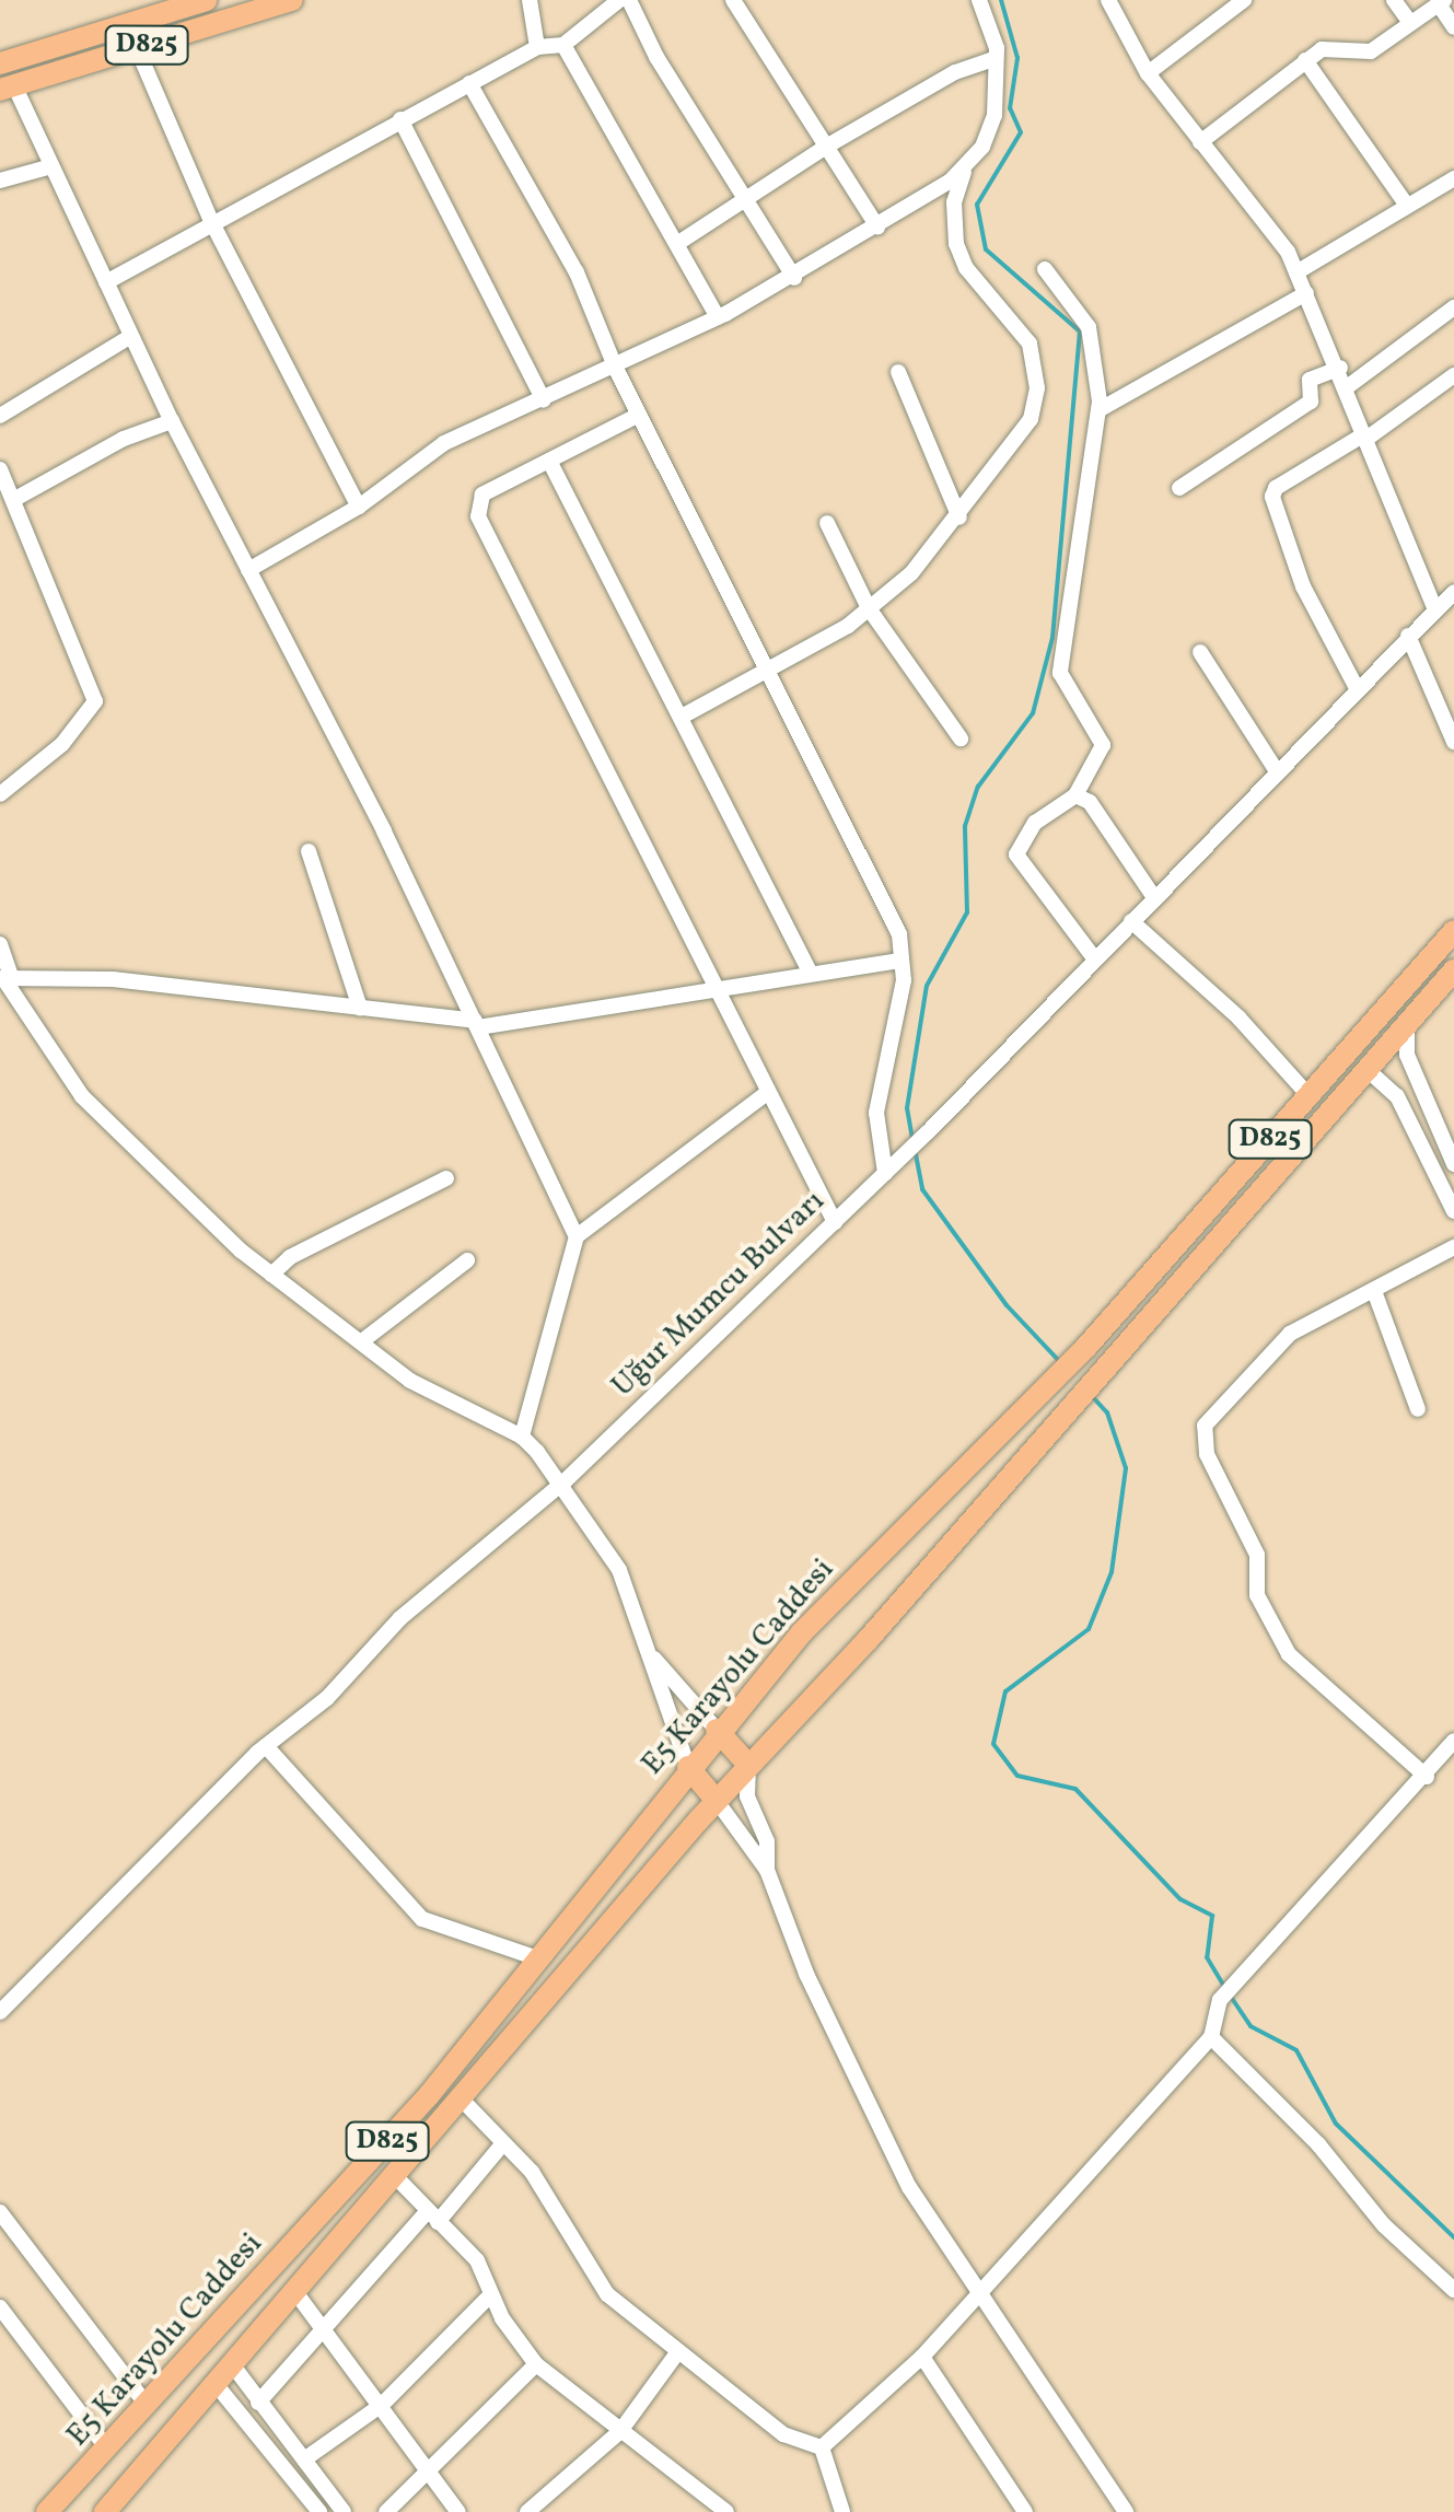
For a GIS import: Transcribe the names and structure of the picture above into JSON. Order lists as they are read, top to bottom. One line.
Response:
{"streets":{"highway":["D825","E5 Karayolu Caddesi"],"street":["Uğur Mumcu Bulvarı"]}}
